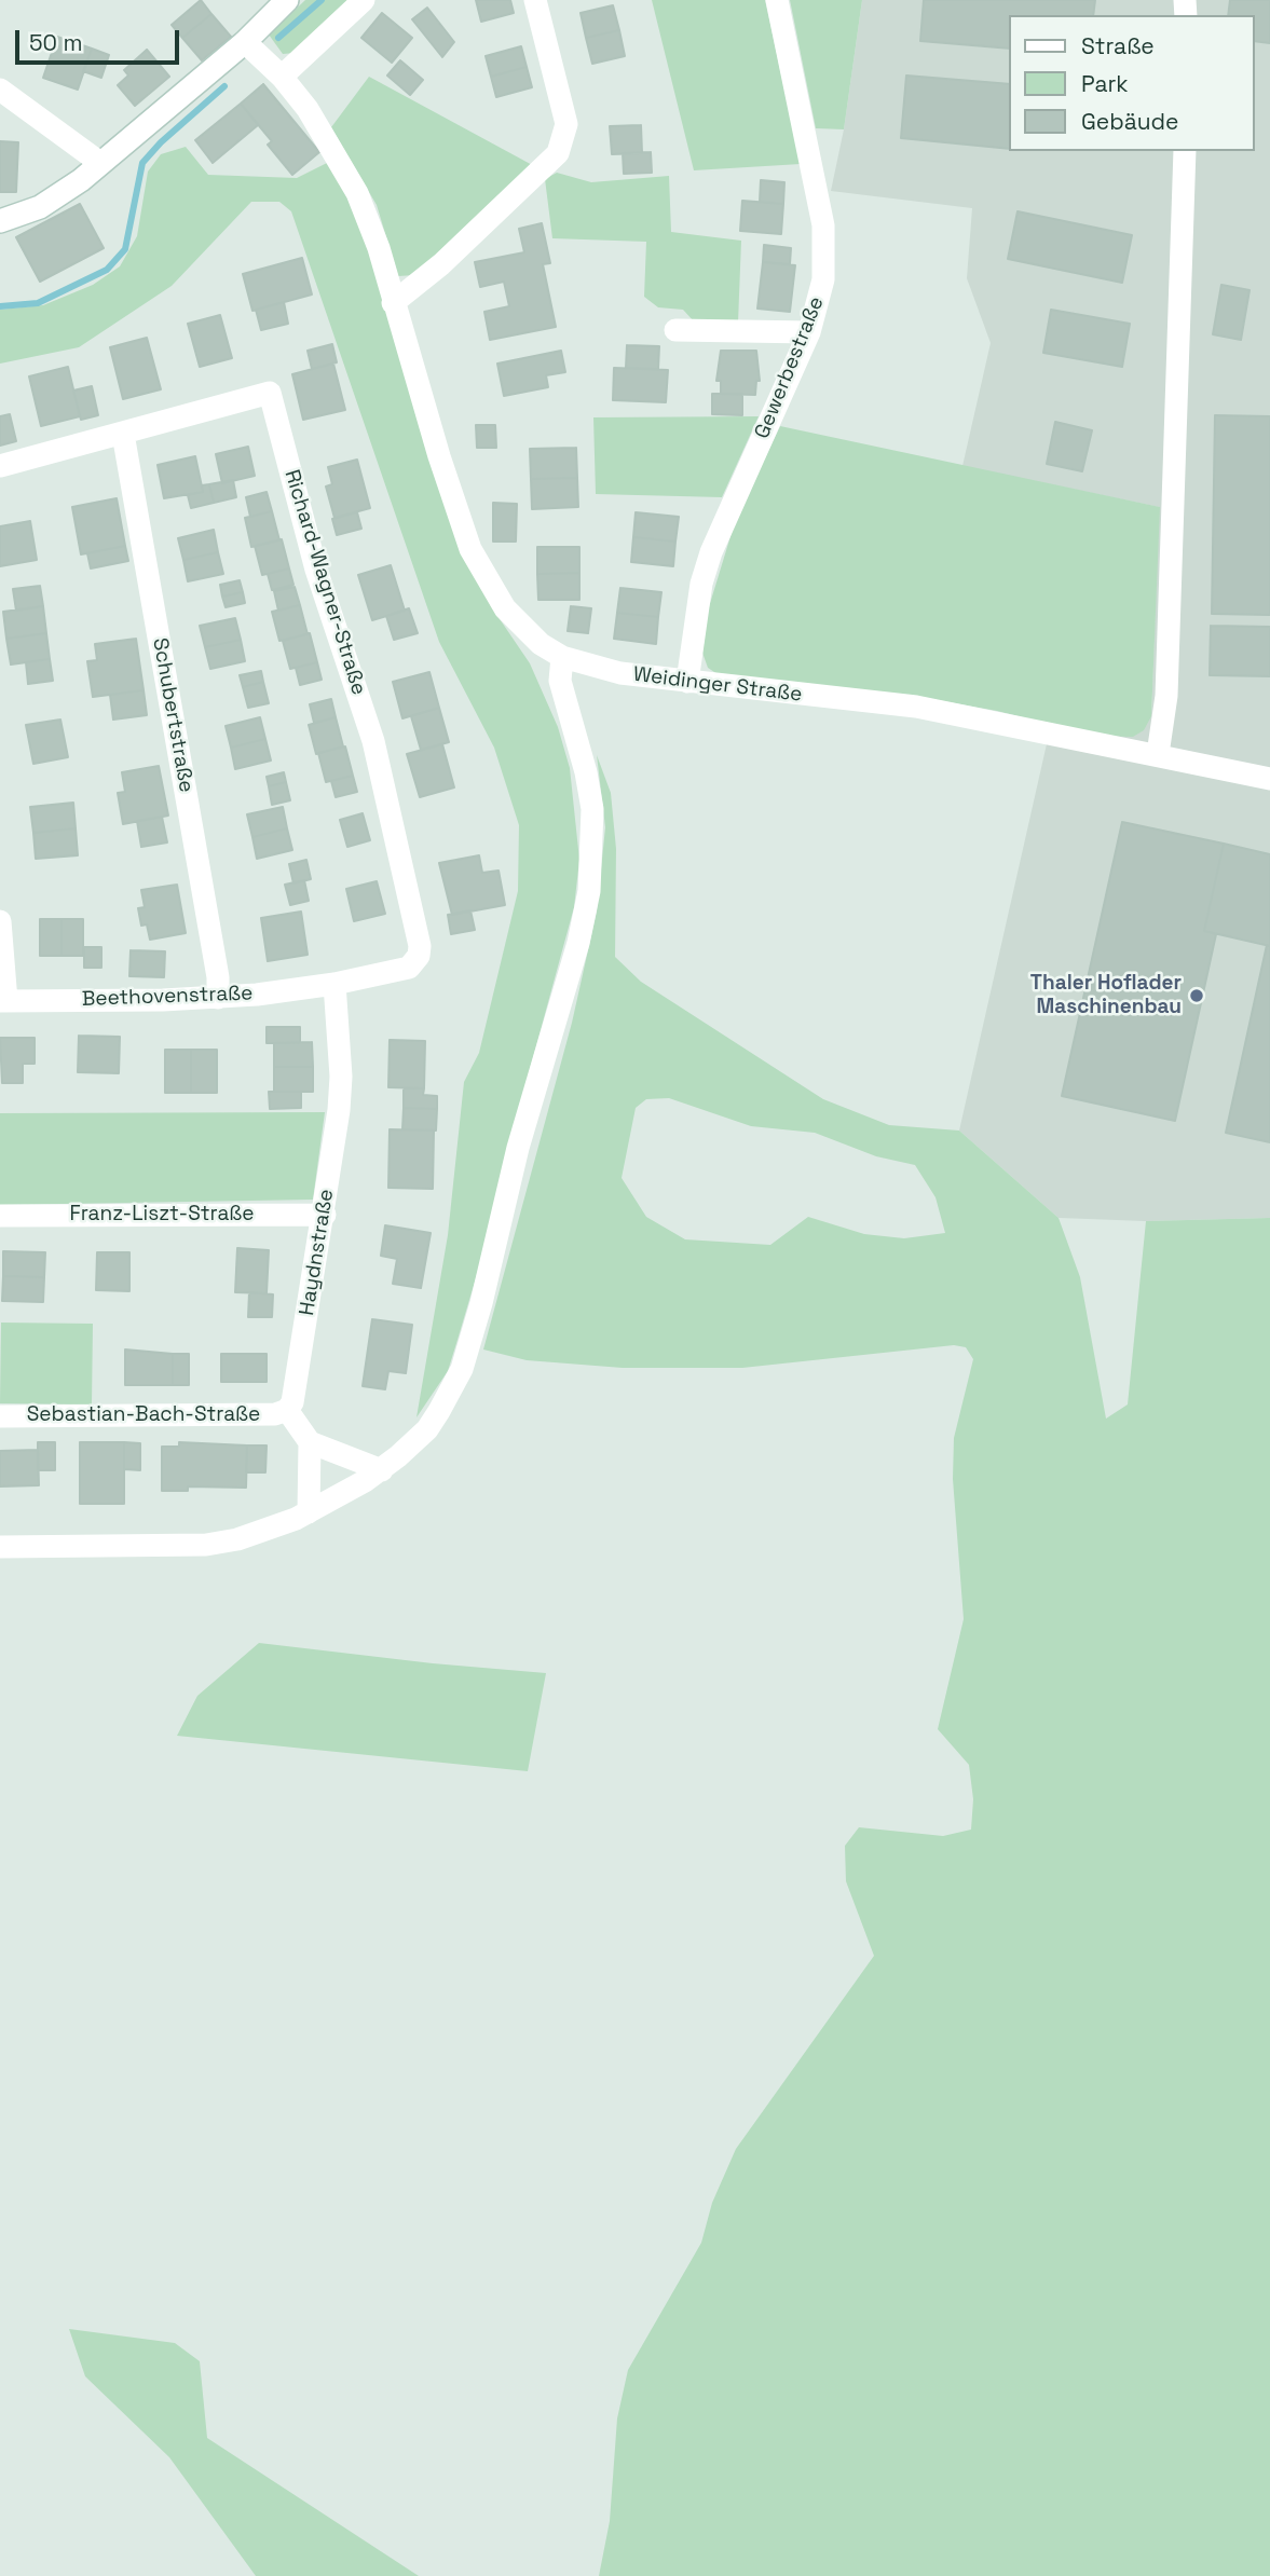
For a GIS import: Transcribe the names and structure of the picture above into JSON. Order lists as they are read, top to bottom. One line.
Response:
{"streets":{"street":["Gewerbestraße","Richard-Wagner-Straße","Weidinger Straße","Schubertstraße","Beethovenstraße","Franz-Liszt-Straße","Haydnstraße","Sebastian-Bach-Straße"]},"crossings":[["Gewerbestraße","Weidinger Straße"],["Richard-Wagner-Straße","Schubertstraße"],["Richard-Wagner-Straße","Beethovenstraße"],["Richard-Wagner-Straße","Haydnstraße"],["Schubertstraße","Beethovenstraße"],["Beethovenstraße","Haydnstraße"],["Franz-Liszt-Straße","Haydnstraße"],["Haydnstraße","Sebastian-Bach-Straße"]],"places":["Thaler Hoflader Maschinenbau"],"legend":["Straße","Park","Gebäude"],"scale_bar":"50 m"}
